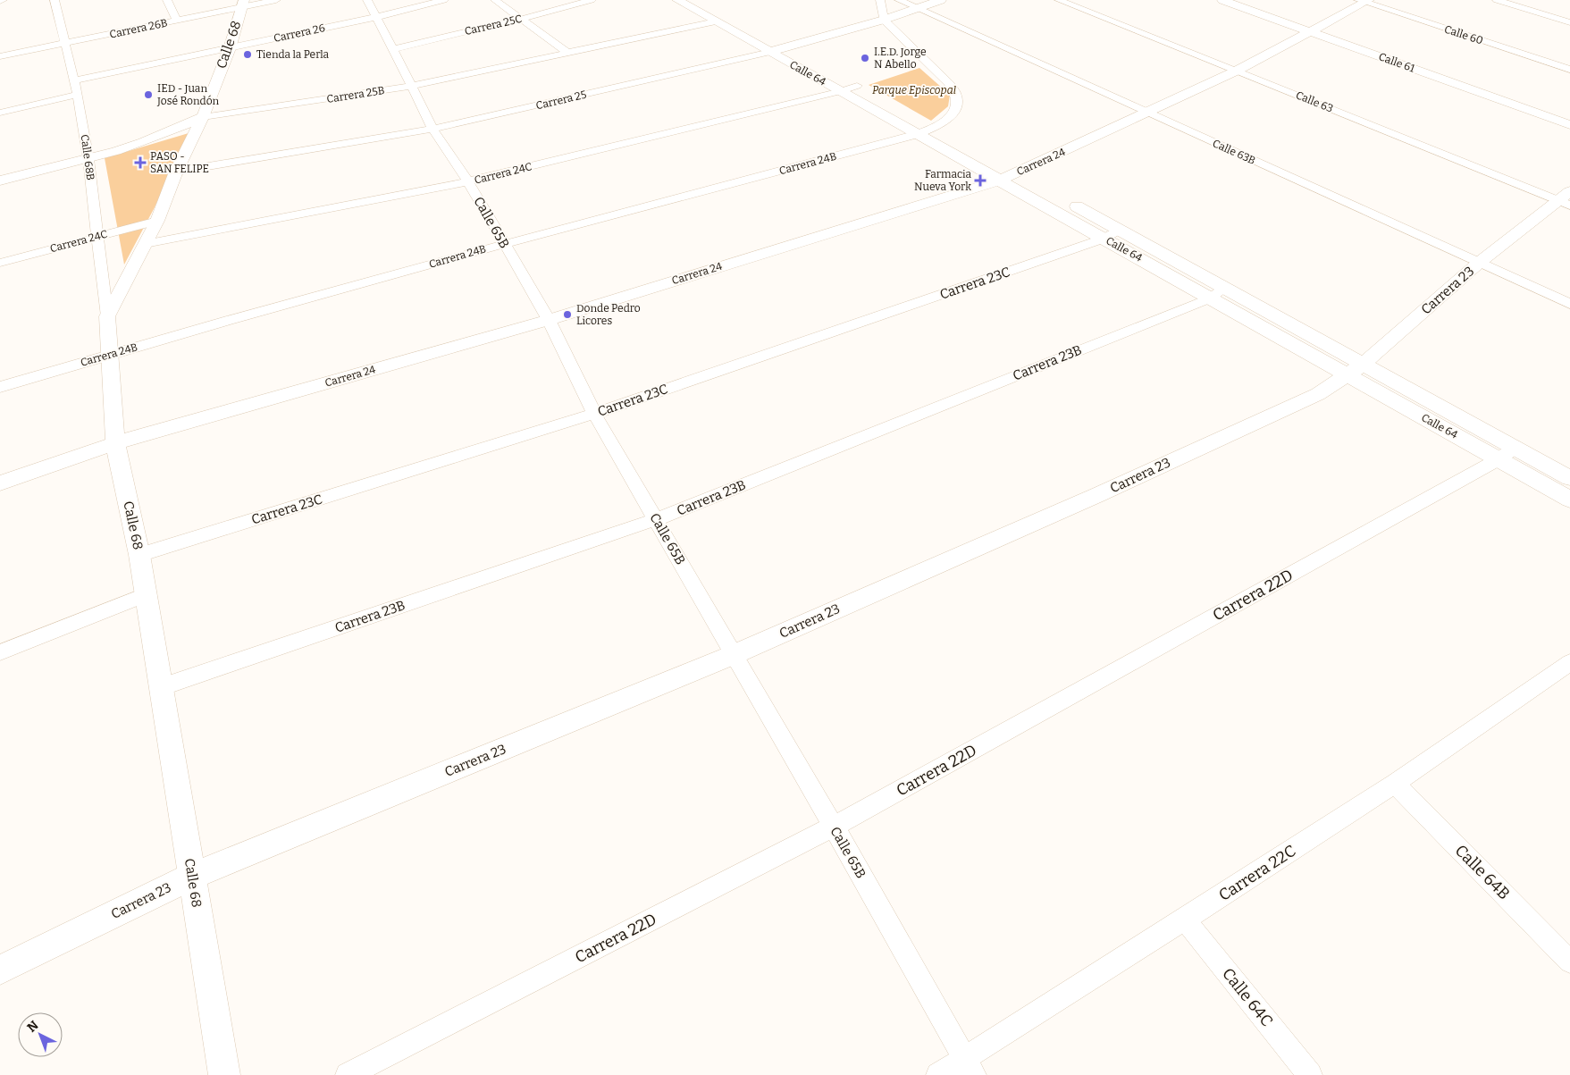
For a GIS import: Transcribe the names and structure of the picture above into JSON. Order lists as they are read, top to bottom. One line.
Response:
{"streets":{"street":["Carrera 25C","Carrera 26B","Carrera 26","Calle 60","Calle 68","Calle 61","Calle 64","Carrera 25B","Carrera 25","Calle 63","Calle 63B","Calle 68B","Carrera 24","Carrera 24B","Carrera 24C","Calle 65B","Carrera 23C","Carrera 23","Carrera 23B","Carrera 22D","Calle 64B","Carrera 22C","Calle 64C"]},"crossings":[["Carrera 25C","Calle 65B"],["Carrera 26B","Calle 68"],["Carrera 26B","Calle 68B"],["Carrera 26","Calle 68"],["Carrera 26","Calle 68B"],["Carrera 26","Calle 65B"],["Calle 60","Carrera 24"],["Calle 68","Carrera 25B"],["Calle 68","Carrera 25"],["Calle 68","Calle 68B"],["Calle 68","Carrera 24"],["Calle 68","Carrera 24B"],["Calle 68","Carrera 24C"],["Calle 68","Carrera 23C"],["Calle 68","Carrera 23"],["Calle 68","Carrera 23B"],["Calle 61","Carrera 24"],["Calle 64","Carrera 25B"],["Calle 64","Carrera 25"],["Calle 64","Carrera 24"],["Calle 64","Carrera 24B"],["Calle 64","Carrera 24C"],["Calle 64","Carrera 23C"],["Calle 64","Carrera 23"],["Calle 64","Carrera 23B"],["Calle 64","Carrera 22D"],["Carrera 25B","Calle 68B"],["Carrera 25B","Calle 65B"],["Carrera 25","Calle 63B"],["Carrera 25","Carrera 24B"],["Carrera 25","Calle 65B"],["Calle 63","Carrera 24"],["Calle 63","Carrera 23"],["Calle 63B","Carrera 24"],["Calle 63B","Carrera 23"],["Calle 68B","Carrera 24C"],["Carrera 24","Calle 65B"],["Carrera 24B","Calle 65B"],["Carrera 24C","Calle 65B"],["Calle 65B","Carrera 23C"],["Calle 65B","Carrera 23"],["Calle 65B","Carrera 23B"],["Calle 65B","Carrera 22D"],["Calle 65B","Carrera 22C"],["Calle 64B","Carrera 22C"],["Carrera 22C","Calle 64C"]],"parks":["Parque Episcopal"],"places":{"other":["Tienda la Perla","I.E.D. Jorge N Abello","IED - Juan José Rondón","Donde Pedro Licores"],"health":["PASO - SAN FELIPE","Farmacia Nueva York"]},"north":"top left"}
